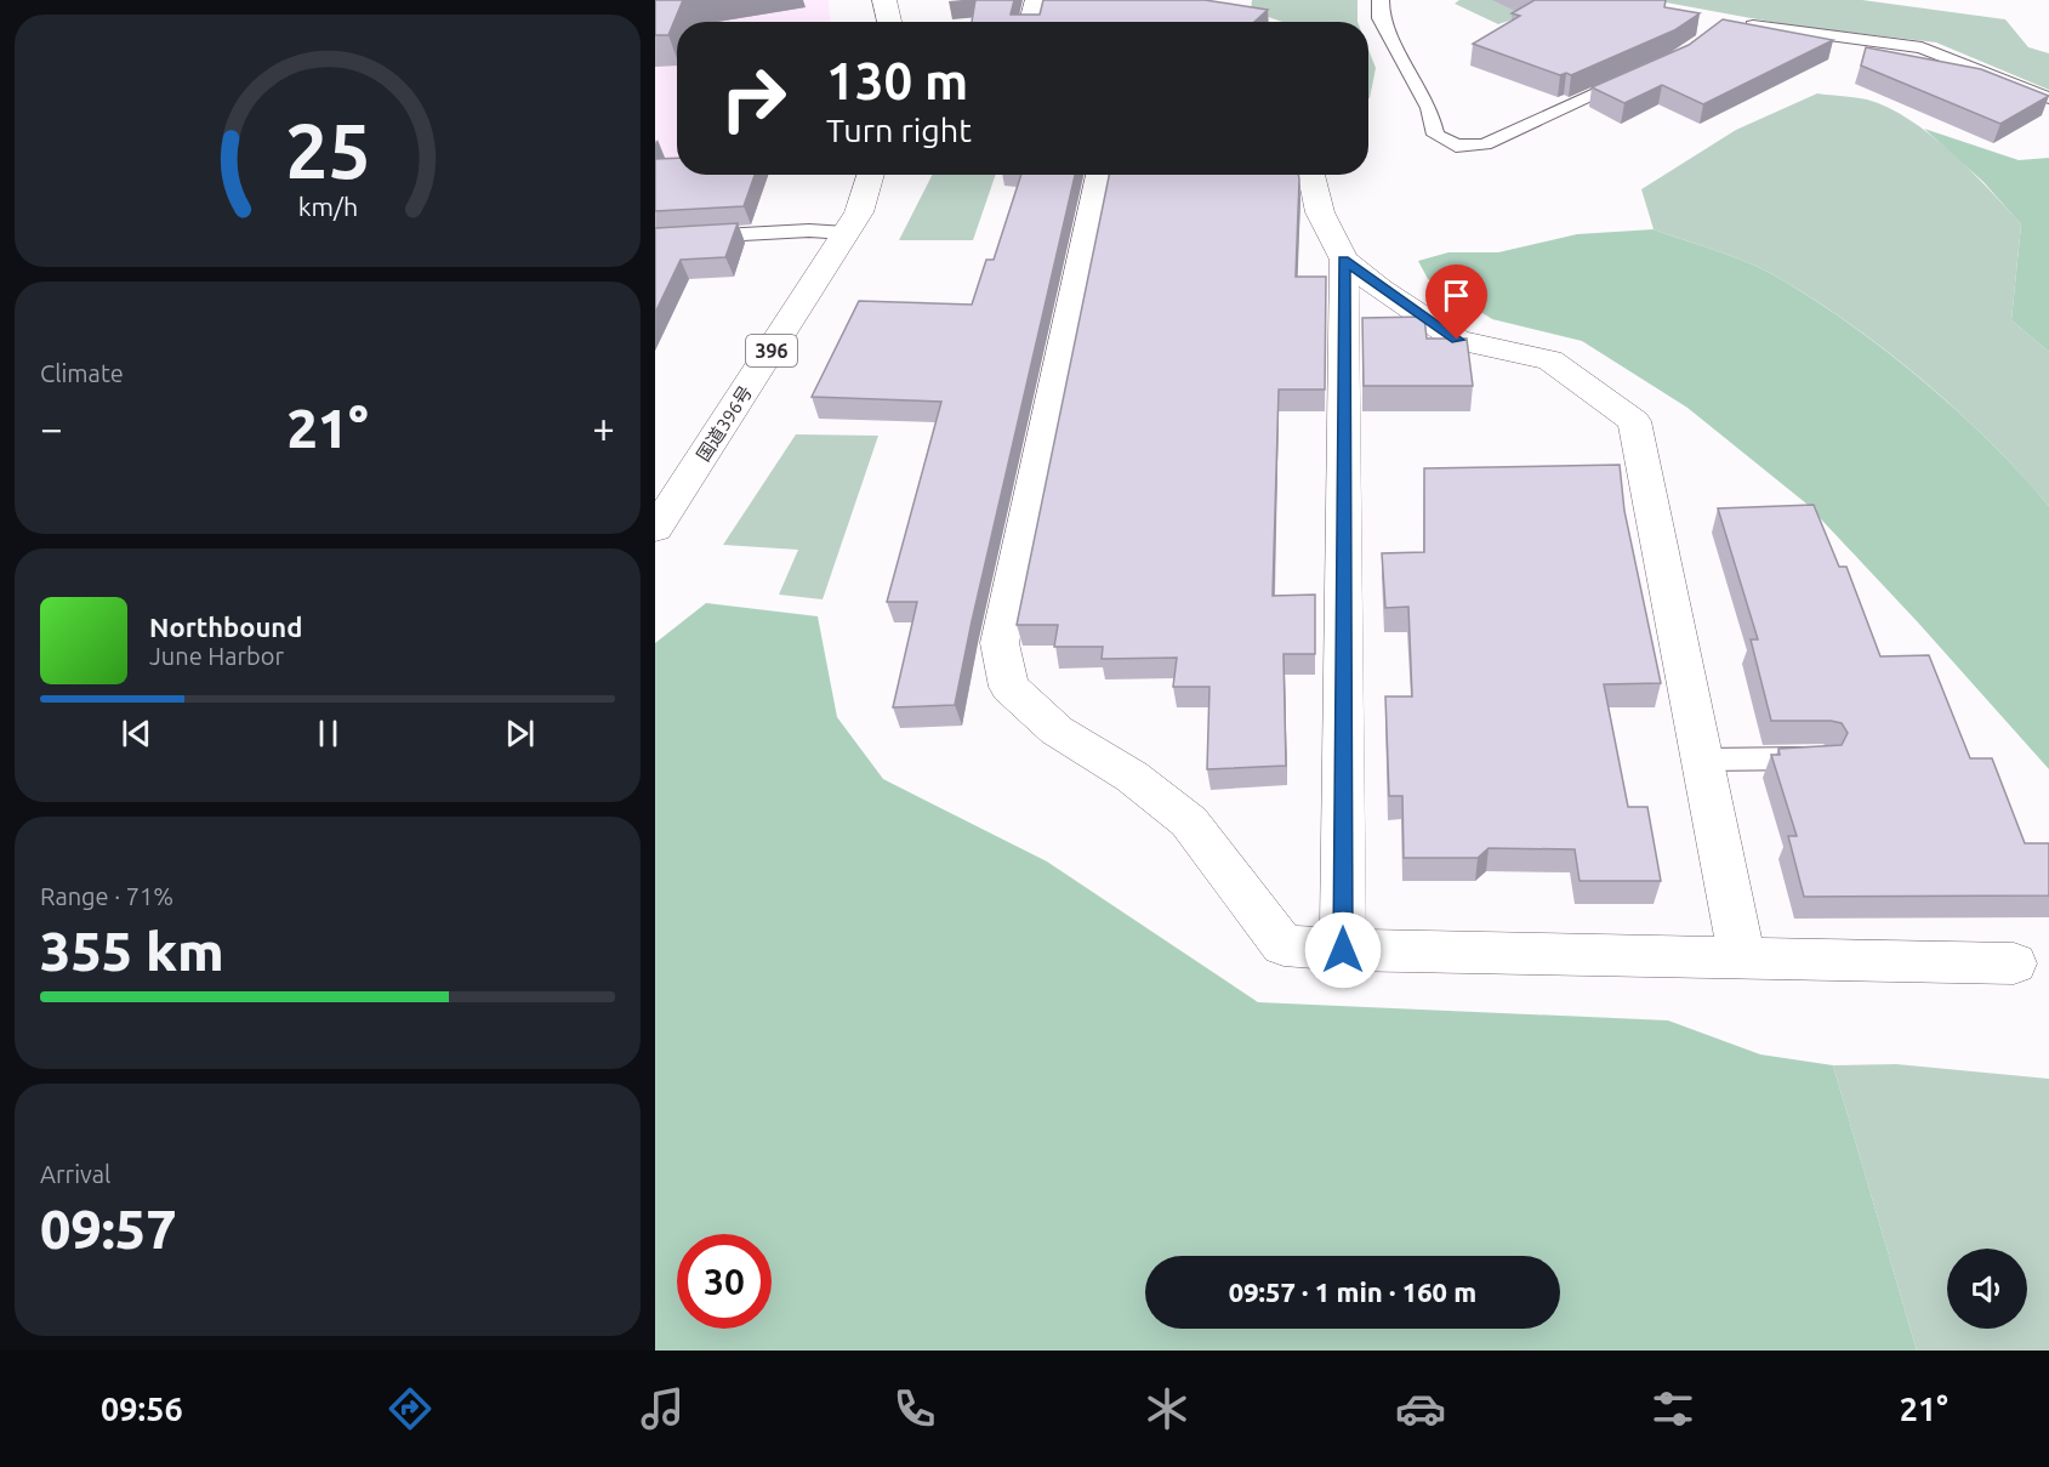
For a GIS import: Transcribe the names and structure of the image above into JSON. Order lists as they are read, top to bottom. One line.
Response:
{"streets":{"main road":["396","国道396号"]},"page":{"turn":["130 m","Turn right"],"tile":["Climate",["Range · 71%","355 km"],["Arrival","09:57"]],"heat":["−","21°","+"],"song":["Northbound","June Harbor"],"limit":"30","trip":"09:57 · 1 min · 160 m","tabs":["09:56","21°"],"gauge":["25","km/h"]}}
